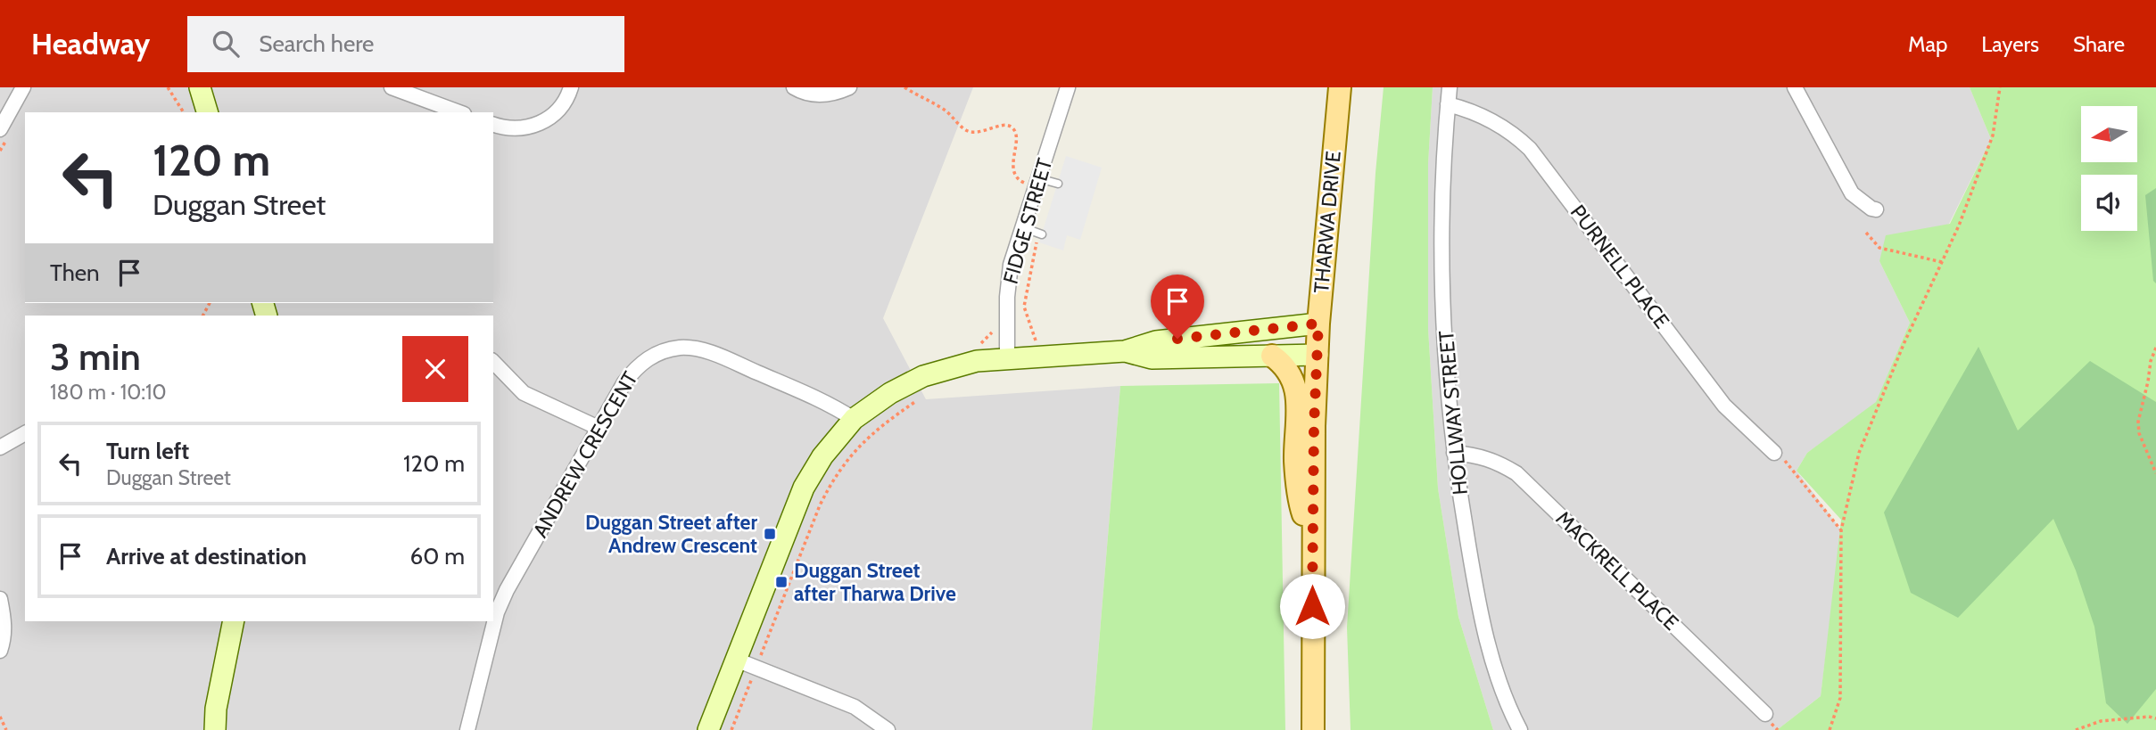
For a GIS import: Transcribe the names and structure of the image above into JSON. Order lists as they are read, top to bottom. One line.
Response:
{"streets":{"main road":["THARWA DRIVE"],"street":["FIDGE STREET","PURNELL PLACE","HOLLWAY STREET","ANDREW CRESCENT","MACKRELL PLACE"]},"crossings":[["PURNELL PLACE","HOLLWAY STREET"],["HOLLWAY STREET","MACKRELL PLACE"]],"places":{"transit":["Duggan Street after Andrew Crescent","Duggan Street after Tharwa Drive"]},"north":"left","page":{"header":"Headway","search":"Search here","nav":["Map","Layers","Share"],"turn":["120 m","Duggan Street"],"then":"Then","heading":["3 min","180 m · 10:10"],"list":[{"name":"Turn left","note":"Duggan Street","value":"120 m"},{"name":"Arrive at destination","value":"60 m"}]}}
